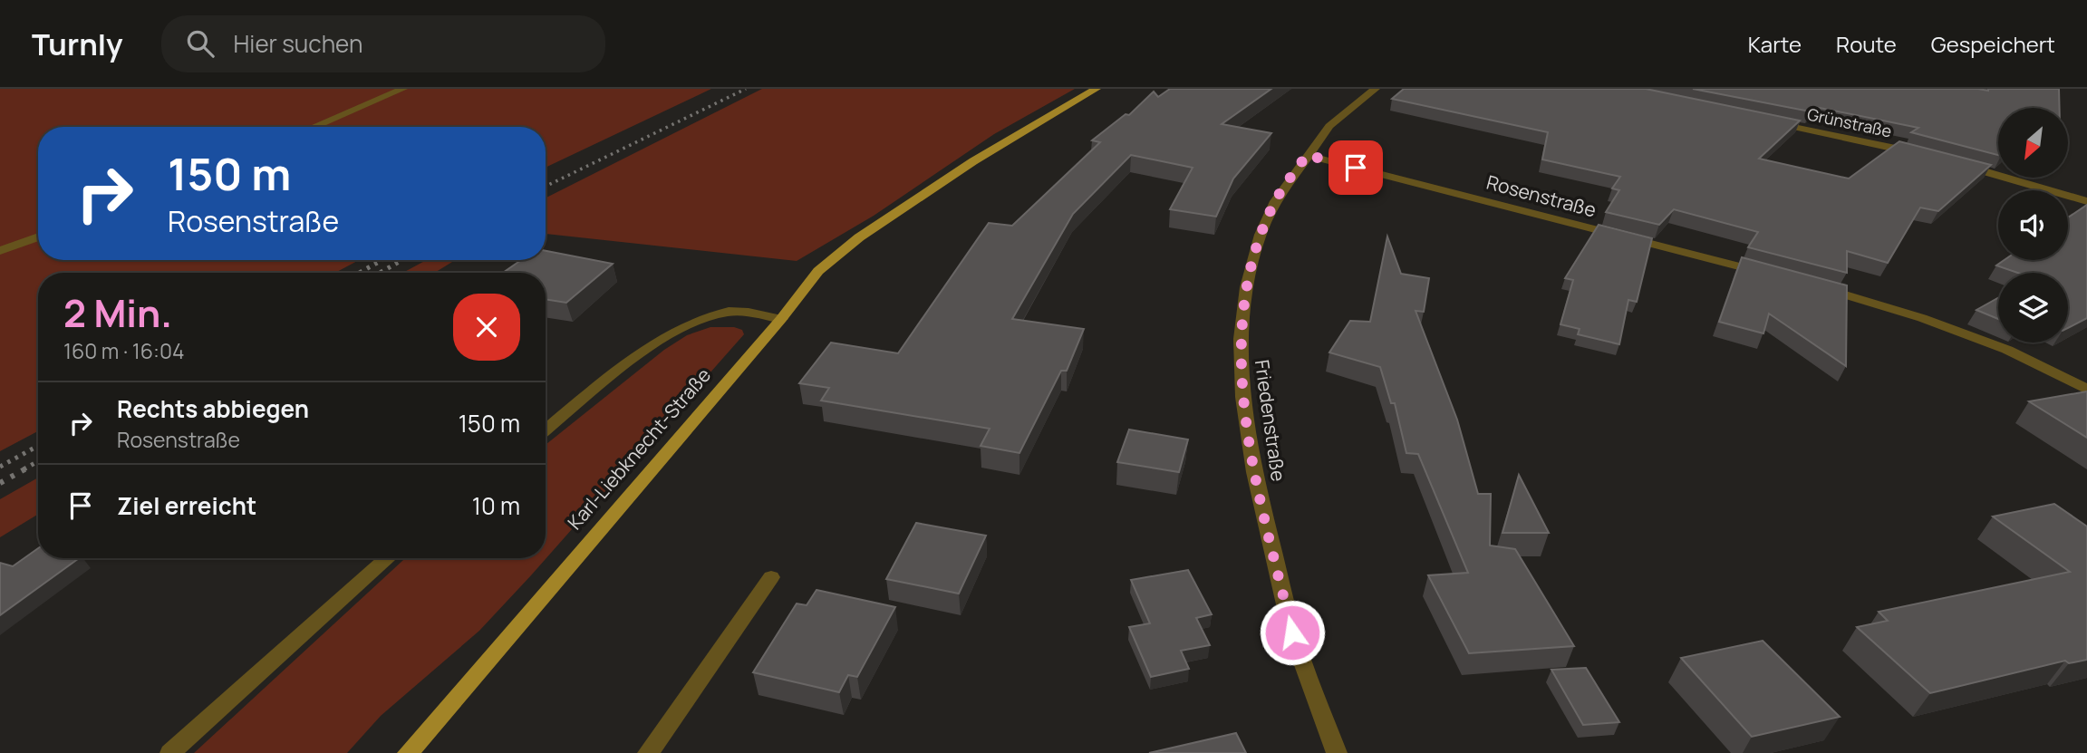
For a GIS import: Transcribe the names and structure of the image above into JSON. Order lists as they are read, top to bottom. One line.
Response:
{"streets":{"main road":["Karl-Liebknecht-Straße"],"street":["Grünstraße","Rosenstraße","Friedenstraße"]},"crossings":[["Rosenstraße","Friedenstraße"]],"north":"bottom left","page":{"header":"Turnly","search":"Hier suchen","nav":["Karte","Route","Gespeichert"],"turn":["150 m","Rosenstraße"],"heading":["2 Min.","160 m · 16:04"],"list":[{"name":"Rechts abbiegen","note":"Rosenstraße","value":"150 m"},{"name":"Ziel erreicht","value":"10 m"}]}}
